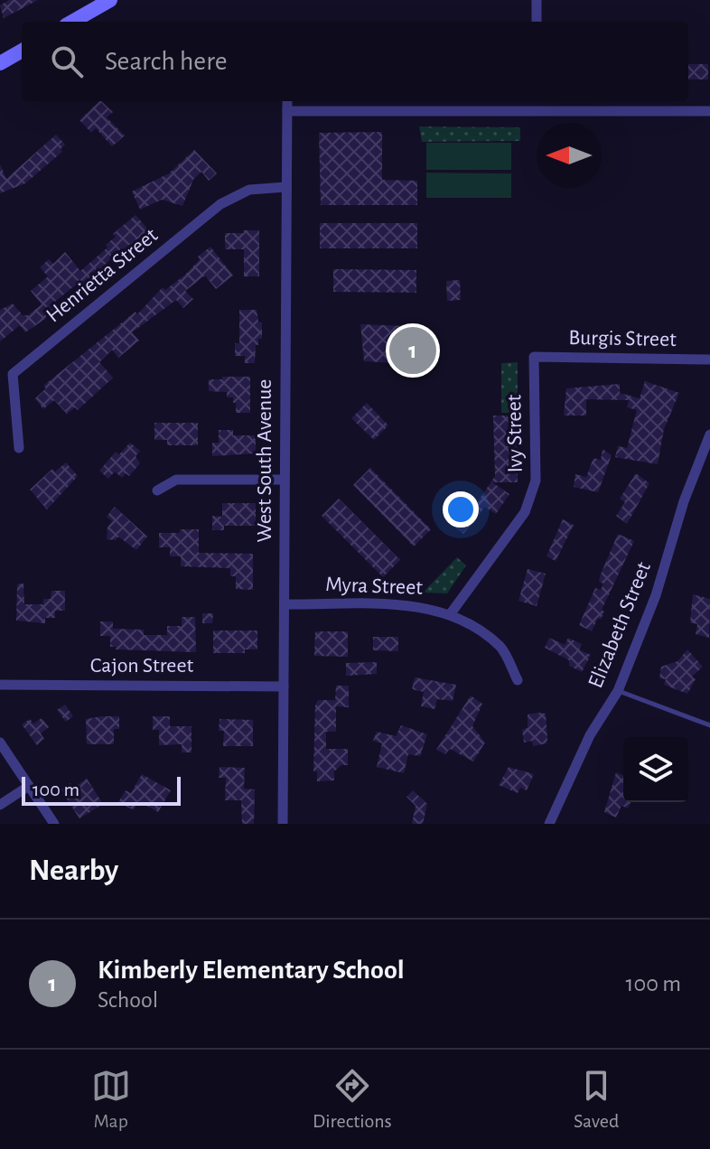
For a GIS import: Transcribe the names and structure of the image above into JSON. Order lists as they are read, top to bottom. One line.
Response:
{"streets":{"street":["Henrietta Street","Burgis Street","Ivy Street","West South Avenue","Myra Street","Elizabeth Street","Cajon Street"]},"crossings":[["Henrietta Street","West South Avenue"],["Burgis Street","Ivy Street"],["Ivy Street","Myra Street"],["West South Avenue","Myra Street"],["West South Avenue","Cajon Street"]],"scale_bar":"100 m","north":"left","page":{"search":"Search here","pins":"1","scale":"100 m","heading":"Nearby","list":[{"mark":"1","name":"Kimberly Elementary School","note":"School","value":"100 m"}],"nav":["Map","Directions","Saved"]}}
